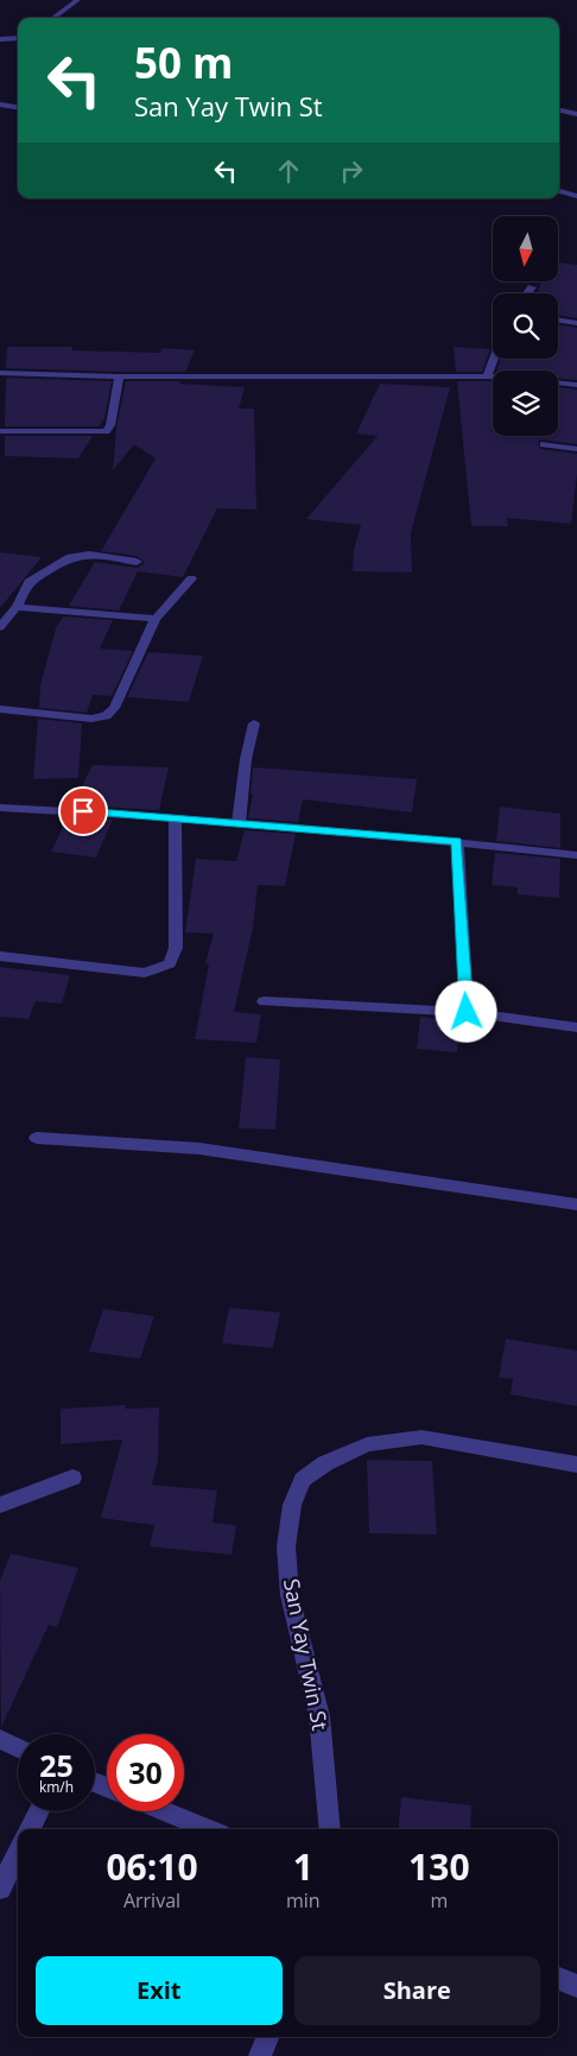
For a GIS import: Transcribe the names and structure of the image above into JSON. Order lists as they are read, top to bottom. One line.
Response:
{"streets":{"street":["San Yay Twin St"]},"north":"bottom","page":{"turn":["50 m","San Yay Twin St"],"speed":"25 km/h","limit":"30","eta":["06:10","Arrival","1","min","130","m"],"buttons":["Exit","Share"]}}
